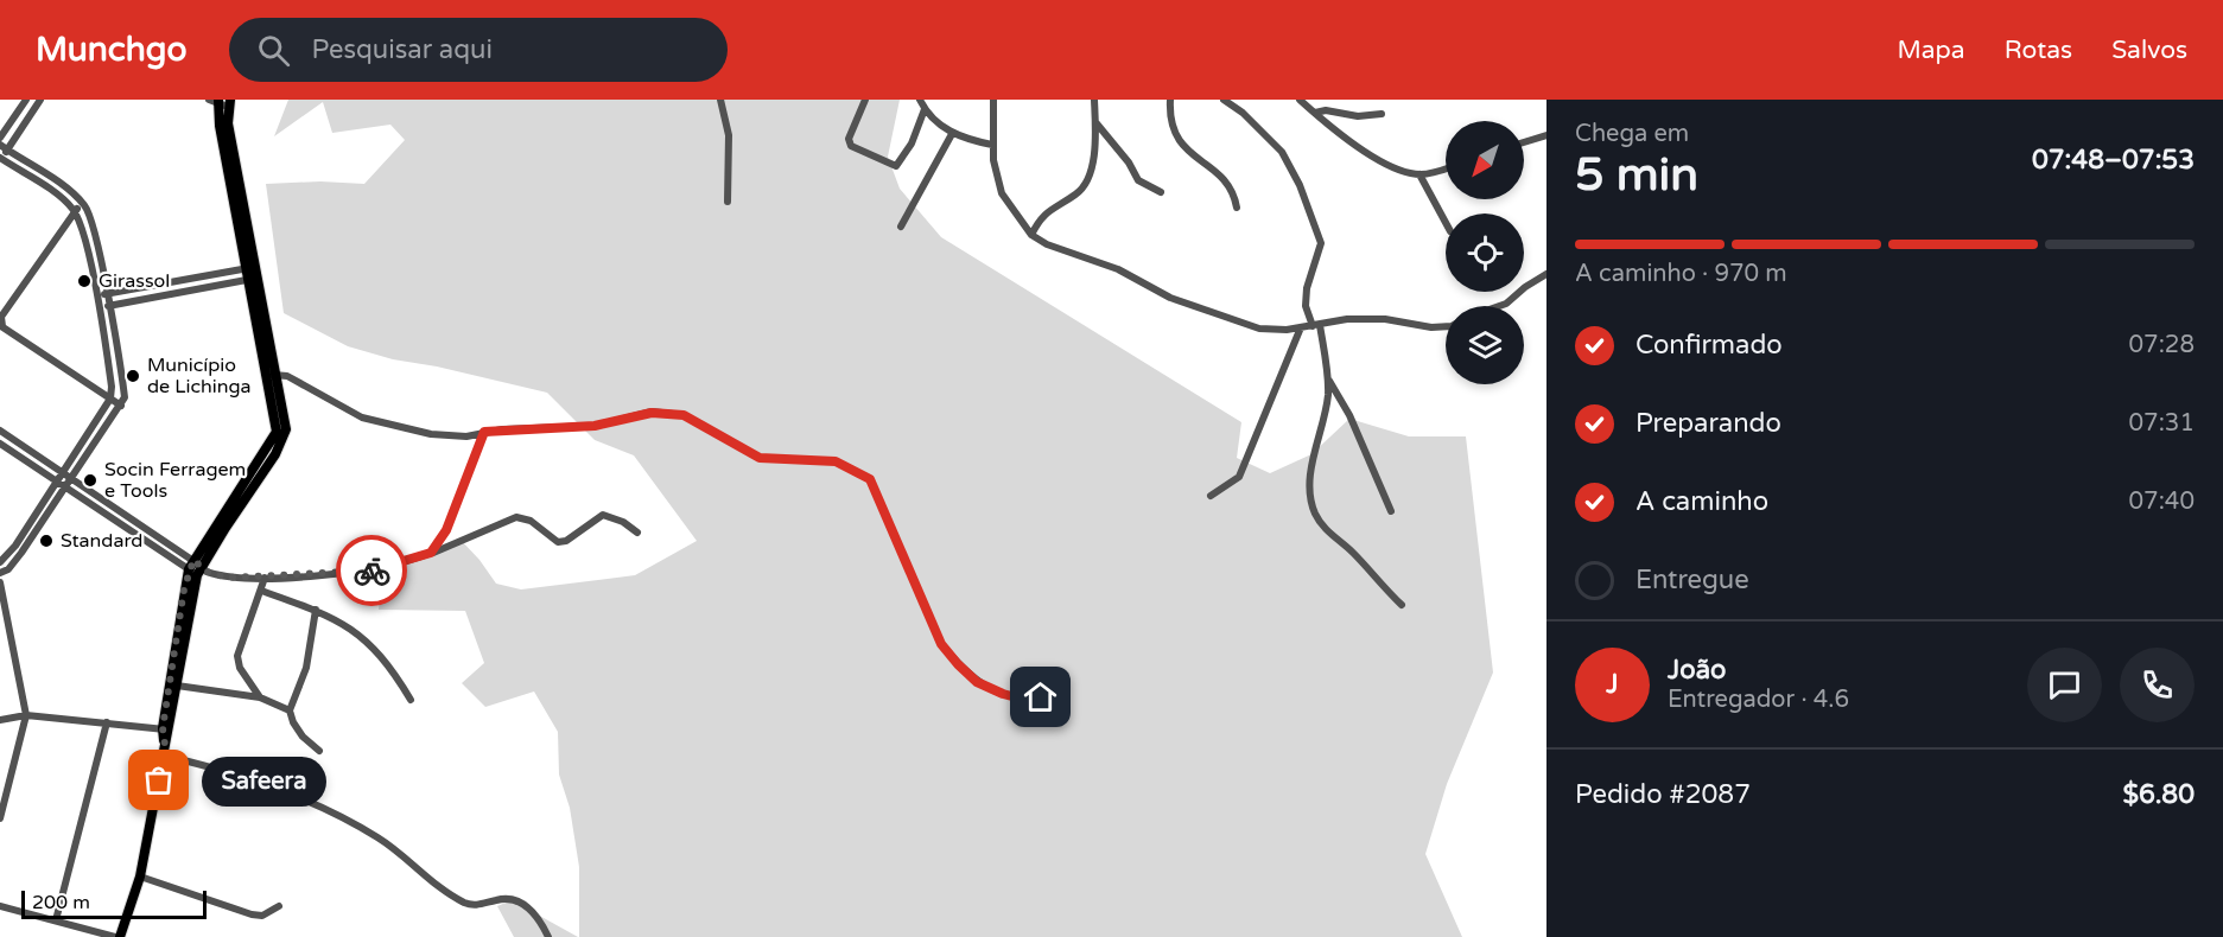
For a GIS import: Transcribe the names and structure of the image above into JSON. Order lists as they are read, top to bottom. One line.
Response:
{"places":["Girassol","Município de Lichinga","Socin Ferragem e Tools","Standard","Safeera"],"scale_bar":"200 m","north":"bottom left","page":{"header":"Munchgo","search":"Pesquisar aqui","nav":["Mapa","Rotas","Salvos"],"heading":["5 min","Chega em","07:48–07:53"],"panel":["João","Entregador · 4.6","Pedido #2087","$6.80"],"bar":"A caminho · 970 m","list":[["Confirmado","07:28"],["Preparando","07:31"],["A caminho","07:40"],"Entregue"],"round":"J","bubble":"Safeera","scale":"200 m"}}
